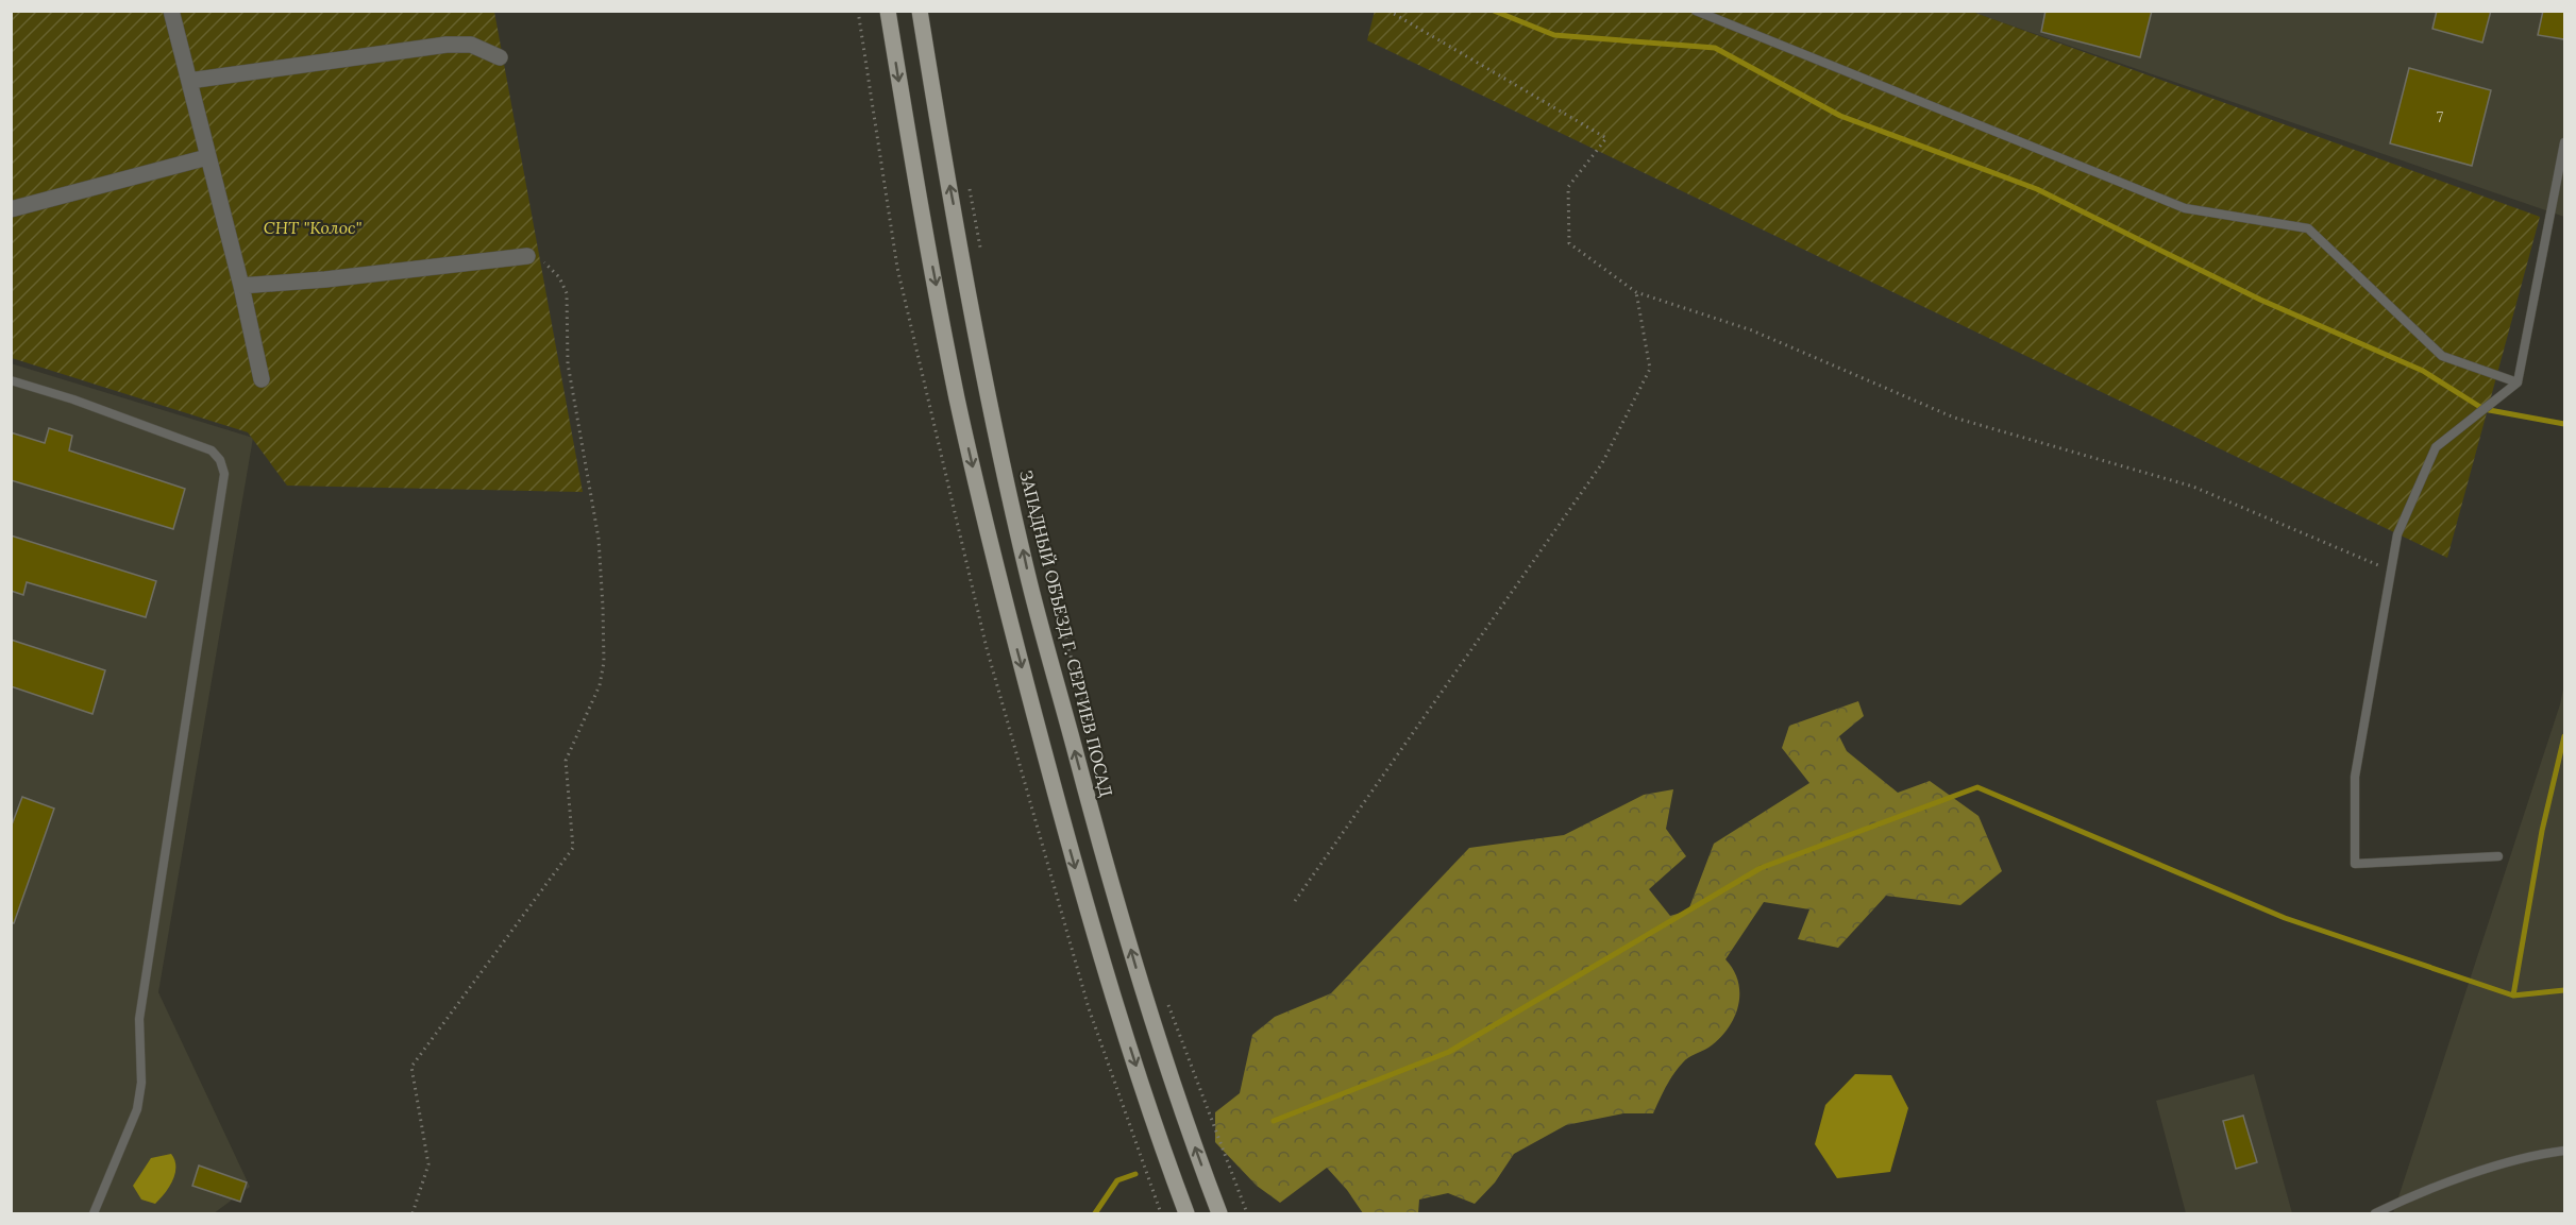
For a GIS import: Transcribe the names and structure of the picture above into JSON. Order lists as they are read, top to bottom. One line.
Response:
{"streets":{"main road":["ЗАПАДНЫЙ ОБЪЕЗД Г. СЕРГИЕВ ПОСАД"]},"parks":["СНТ \"Колос\""],"house_numbers":["7"]}
